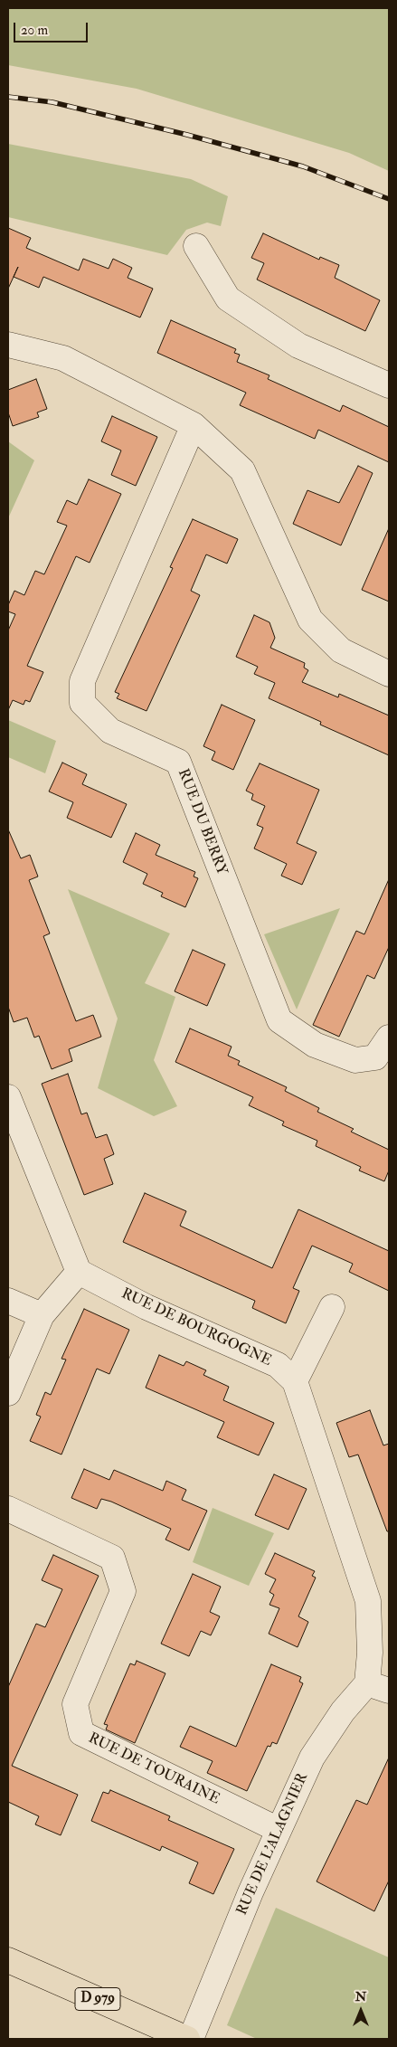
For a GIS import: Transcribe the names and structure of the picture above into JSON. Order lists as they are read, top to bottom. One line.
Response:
{"streets":{"main road":["D 979"],"street":["RUE DU BERRY","RUE DE BOURGOGNE","RUE DE TOURAINE","RUE DE L'ALAGNIER"]},"crossings":[["RUE DE BOURGOGNE","RUE DE L'ALAGNIER"],["RUE DE TOURAINE","RUE DE L'ALAGNIER"],["RUE DE L'ALAGNIER","D 979"]],"scale_bar":"20 m","north":"top"}
